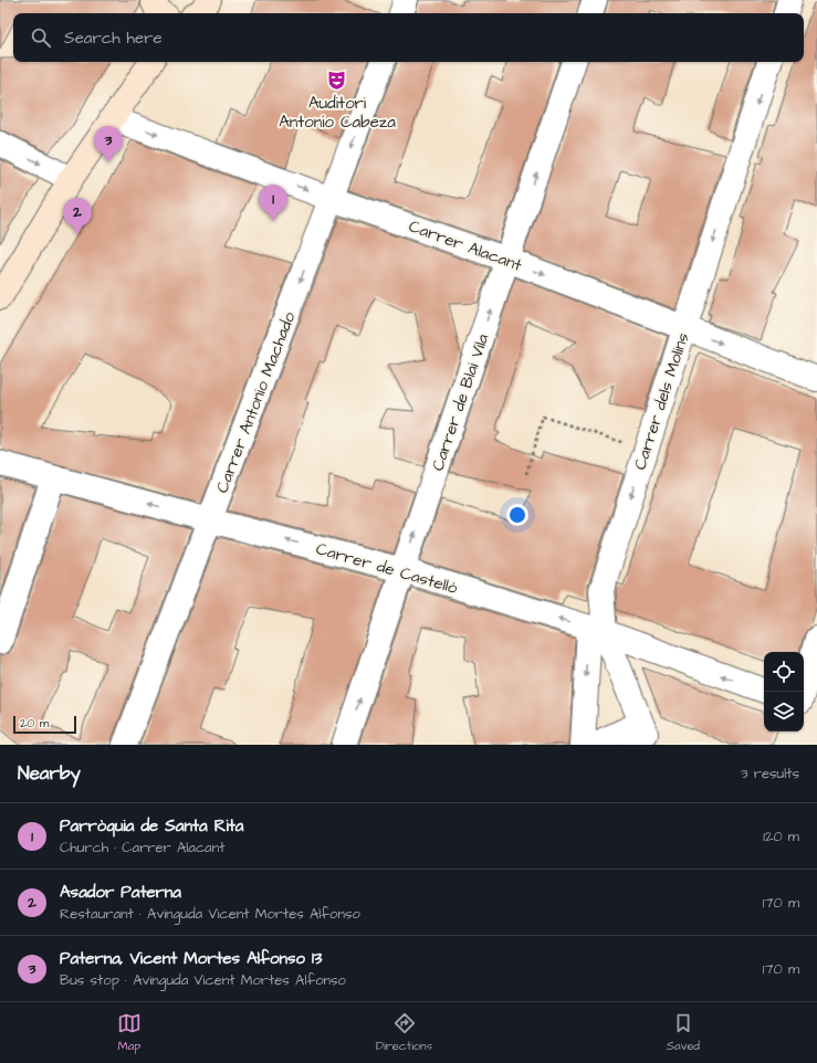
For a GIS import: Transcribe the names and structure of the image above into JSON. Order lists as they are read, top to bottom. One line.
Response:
{"streets":{"street":["Carrer Alacant","Carrer dels Molins","Carrer Antonio Machado","Carrer de Blai Vila","Carrer de Castelló"]},"crossings":[["Carrer Alacant","Carrer dels Molins"],["Carrer Alacant","Carrer Antonio Machado"],["Carrer Alacant","Carrer de Blai Vila"],["Carrer dels Molins","Carrer de Castelló"],["Carrer Antonio Machado","Carrer de Castelló"],["Carrer de Blai Vila","Carrer de Castelló"]],"one_way":["Carrer Alacant","Carrer dels Molins","Carrer Antonio Machado","Carrer de Blai Vila","Carrer de Castelló"],"places":{"theatre":["Auditori Antonio Cabeza"]},"scale_bar":"20 m","page":{"search":"Search here","pins":["3","1","2"],"scale":"20 m","heading":["Nearby","3 results"],"list":[{"mark":"1","name":"Parròquia de Santa Rita","note":"Church · Carrer Alacant","value":"120 m"},{"mark":"2","name":"Asador Paterna","note":"Restaurant · Avinguda Vicent Mortes Alfonso","value":"170 m"},{"mark":"3","name":"Paterna, Vicent Mortes Alfonso 13","note":"Bus stop · Avinguda Vicent Mortes Alfonso","value":"170 m"}],"nav":["Map","Directions","Saved"]}}
